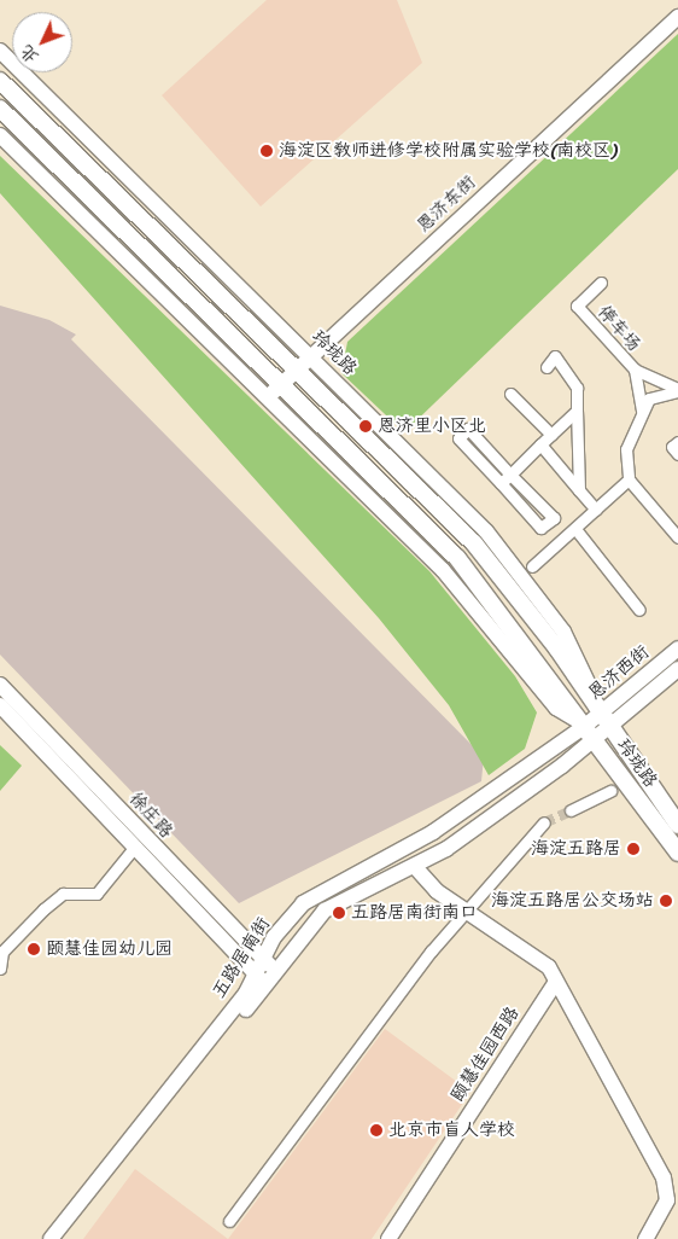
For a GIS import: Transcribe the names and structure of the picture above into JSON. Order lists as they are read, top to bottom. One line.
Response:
{"streets":{"main road":["玲珑路"],"street":["恩济东街","停车场","恩济西街","徐庄路","五路居南街","颐慧佳园西路"]},"crossings":[["恩济东街","玲珑路"],["玲珑路","恩济西街"],["玲珑路","五路居南街"],["恩济西街","五路居南街"],["徐庄路","五路居南街"]],"places":["海淀区教师进修学校附属实验学校(南校区)","恩济里小区北","海淀五路居","海淀五路居公交场站","五路居南街南口","颐慧佳园幼儿园","北京市盲人学校"],"north":"bottom left"}
